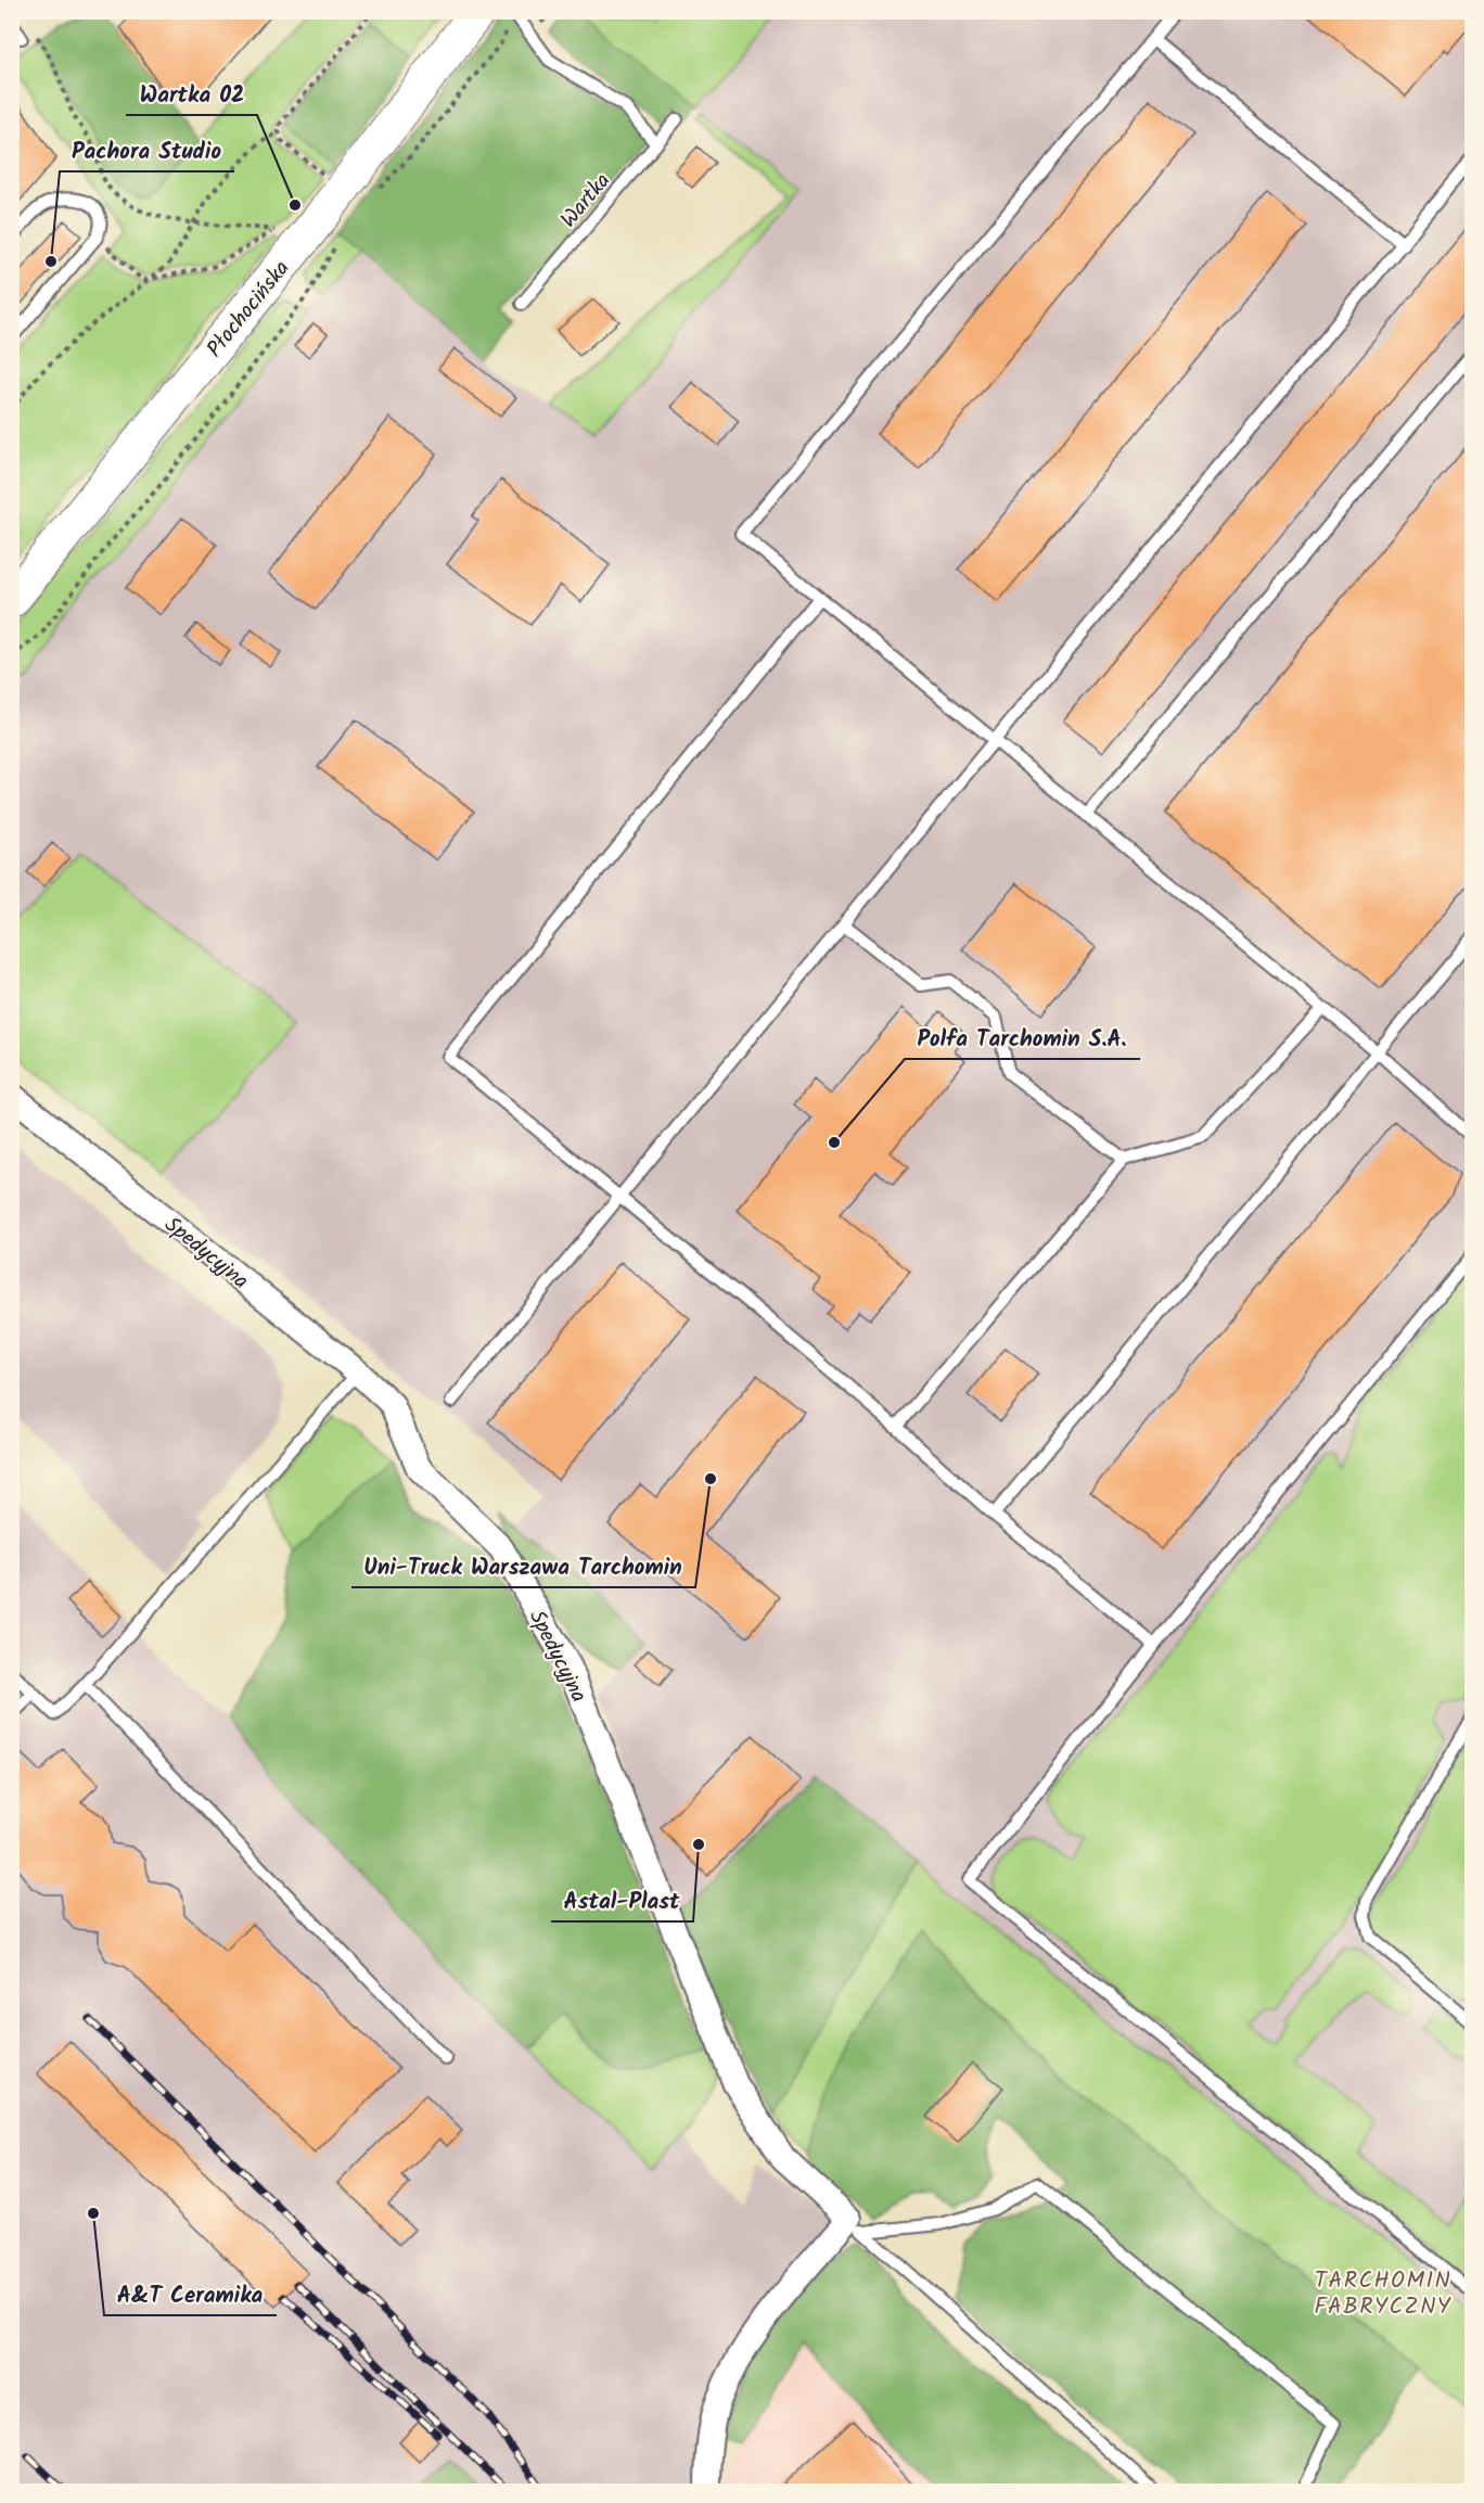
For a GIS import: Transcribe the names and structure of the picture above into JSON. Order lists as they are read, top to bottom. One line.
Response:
{"streets":{"main road":["Płochocińska"],"street":["Spedycyjna"],"lane":["Wartka"]},"districts":["TARCHOMIN FABRYCZNY"],"places":["Wartka 02","Pachora Studio","Polfa Tarchomin S.A.","Uni-Truck Warszawa Tarchomin","Astal-Plast","A&T Ceramika"]}
